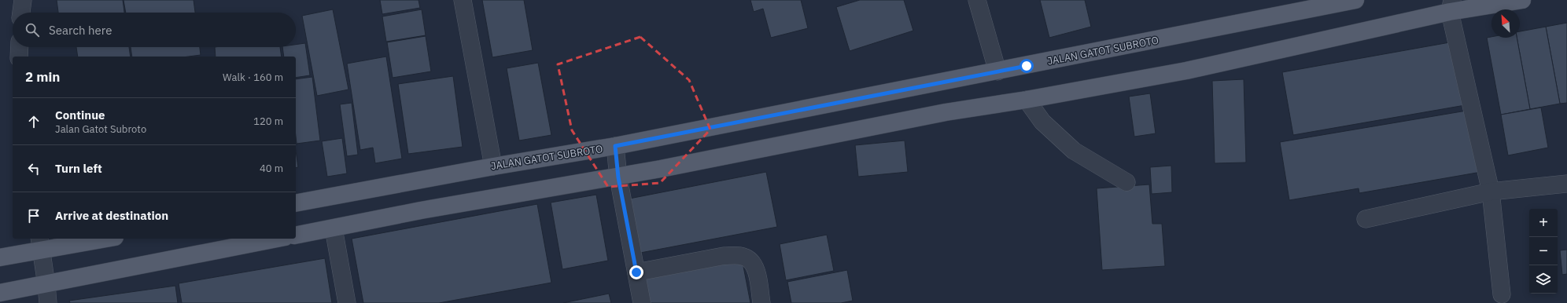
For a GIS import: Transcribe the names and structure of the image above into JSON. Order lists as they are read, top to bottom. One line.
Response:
{"streets":{"main road":["JALAN GATOT SUBROTO"]},"north":"top left","page":{"search":"Search here","heading":["2 min","Walk · 160 m"],"list":[["Continue","Jalan Gatot Subroto","120 m"],["Turn left","40 m"],"Arrive at destination"],"map_buttons":["+","−"]}}
